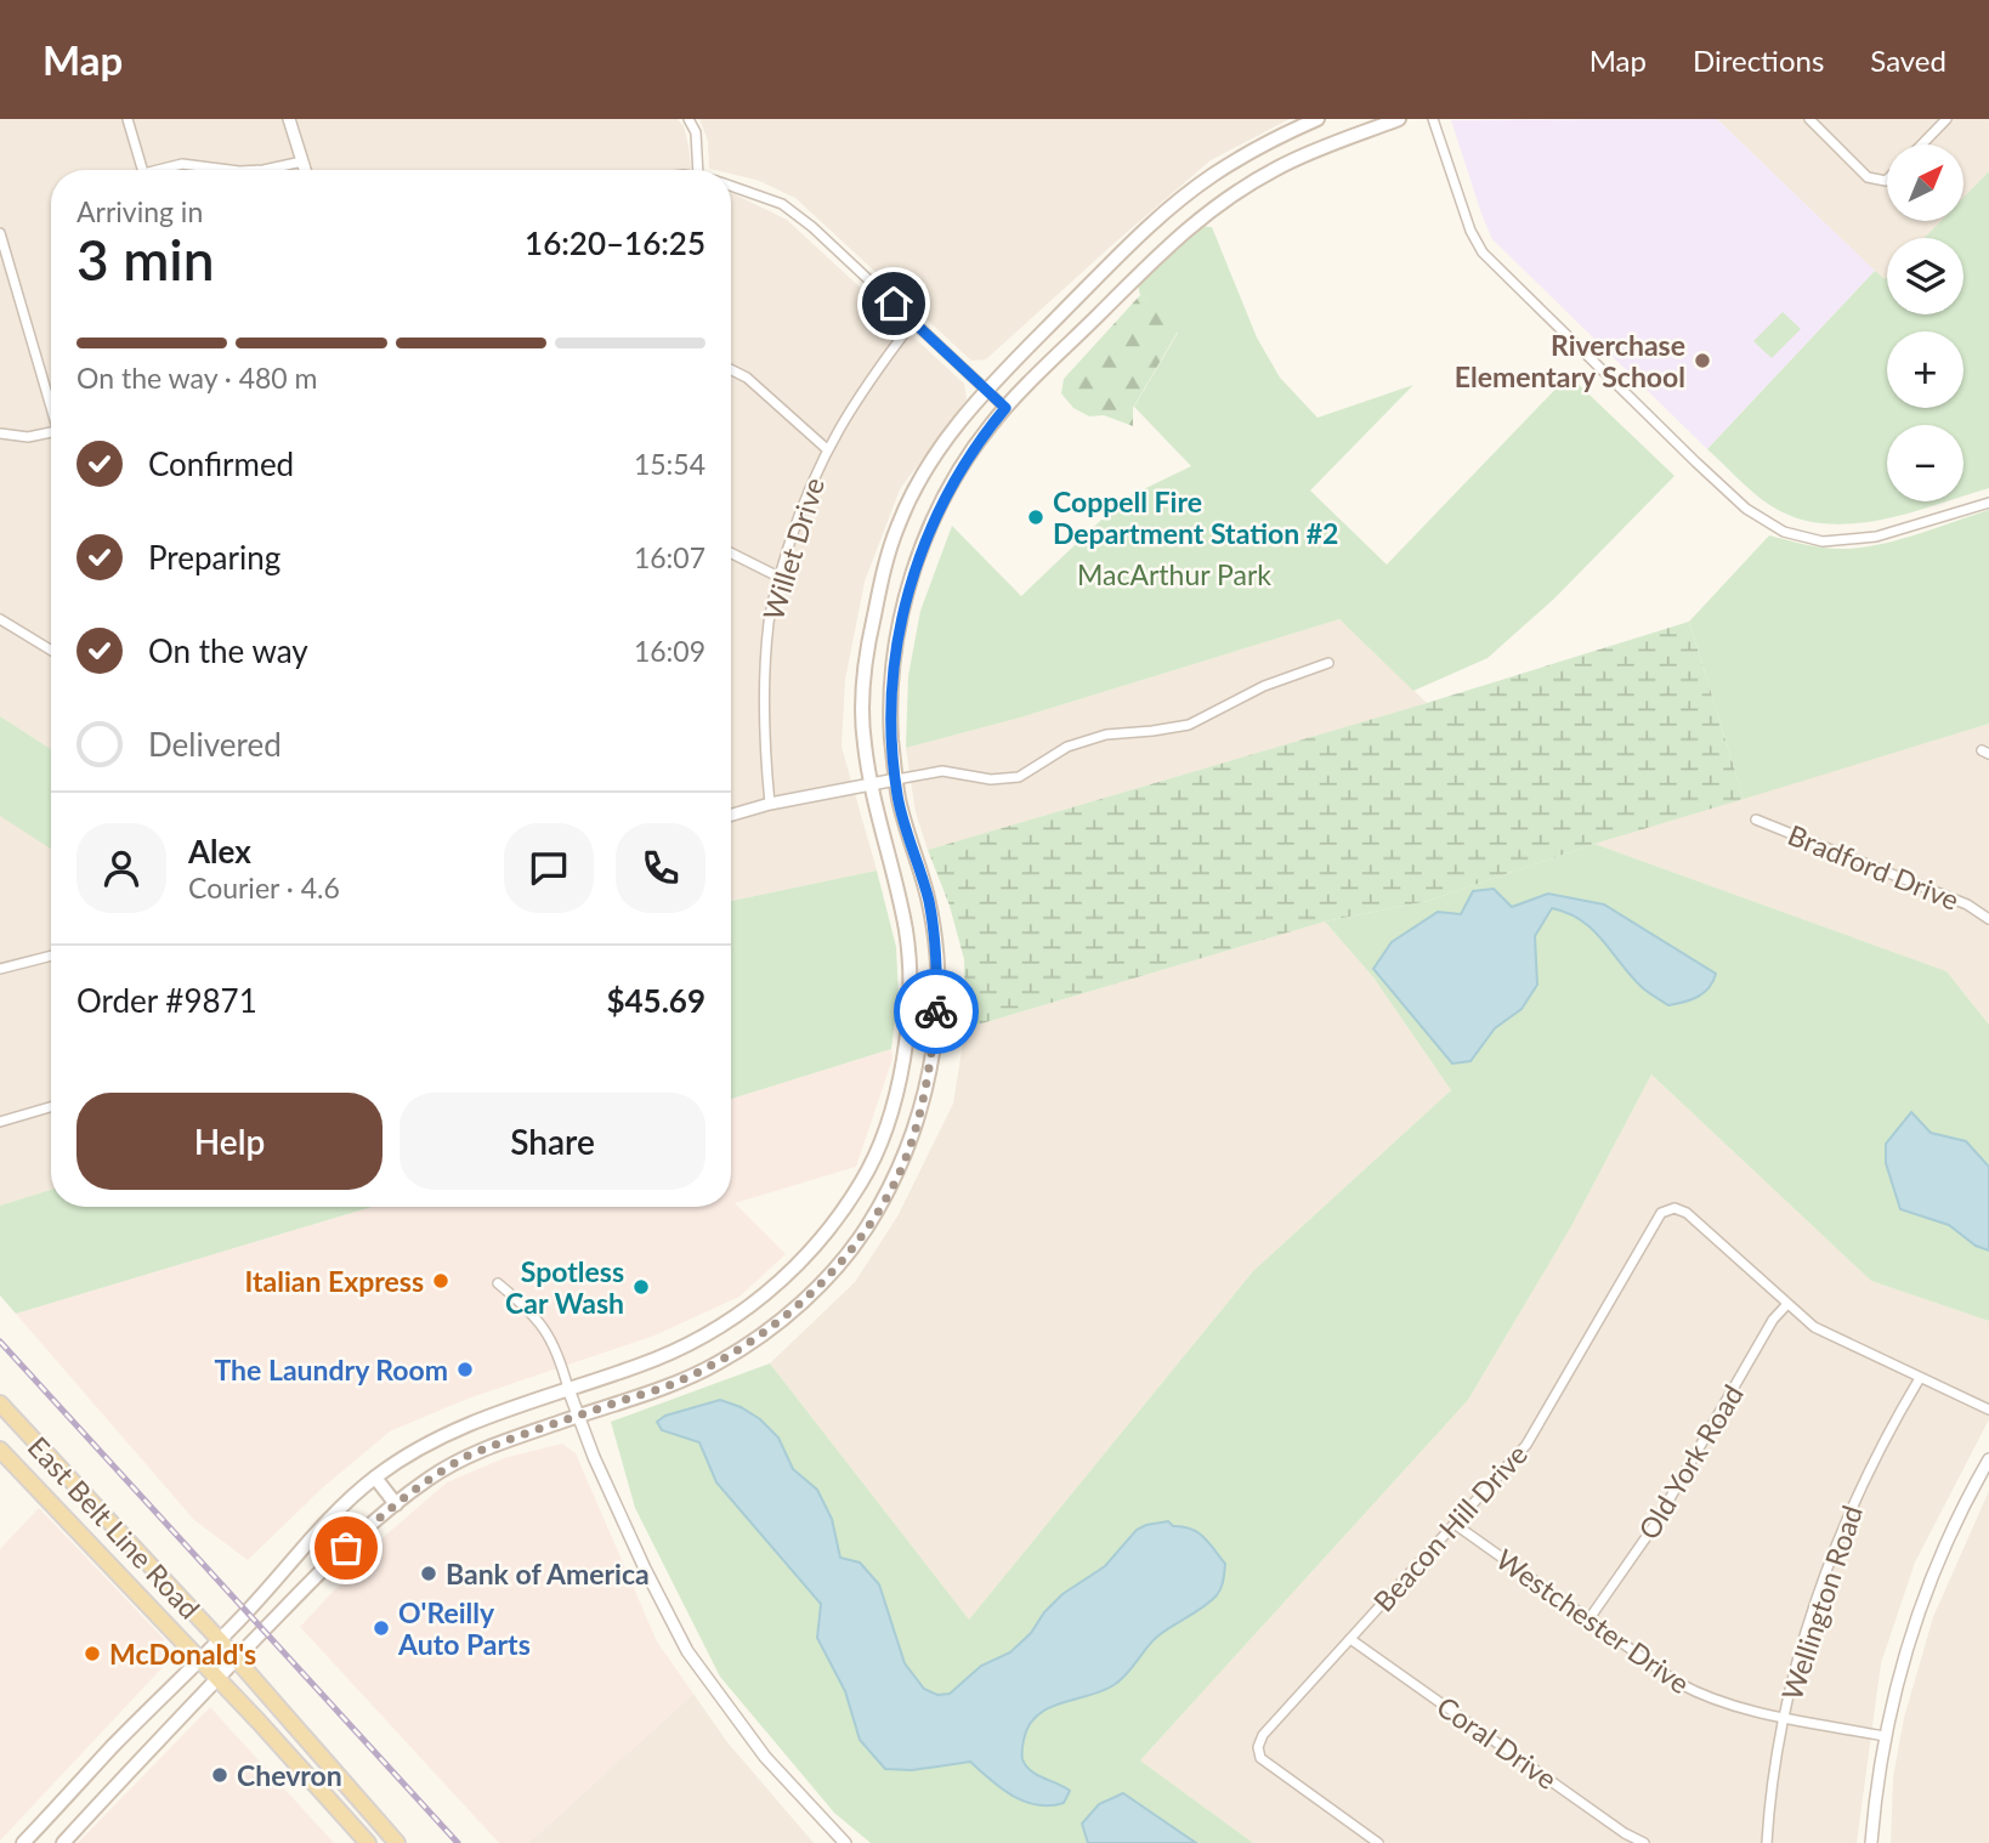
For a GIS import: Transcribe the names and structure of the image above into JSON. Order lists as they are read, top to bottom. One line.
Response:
{"streets":{"main road":["East Belt Line Road"],"street":["Willet Drive","Bradford Drive","Old York Road","Beacon Hill Drive","Wellington Road","Westchester Drive","Coral Drive"]},"crossings":[["Old York Road","Beacon Hill Drive"],["Old York Road","Westchester Drive"],["Beacon Hill Drive","Westchester Drive"],["Beacon Hill Drive","Coral Drive"],["Wellington Road","Westchester Drive"]],"parks":["MacArthur Park"],"places":["Riverchase Elementary School","Coppell Fire Department Station #2","Italian Express","Spotless Car Wash","The Laundry Room","Bank of America","O'Reilly Auto Parts","McDonald's","Chevron"],"north":"top right","page":{"header":"Map","nav":["Map","Directions","Saved"],"map_buttons":["+","−"],"heading":["3 min","Arriving in","16:20–16:25"],"panel":["Alex","Courier · 4.6","Order #9871","$45.69"],"bar":"On the way · 480 m","list":[["Confirmed","15:54"],["Preparing","16:07"],["On the way","16:09"],"Delivered"],"buttons":["Help","Share"]}}
